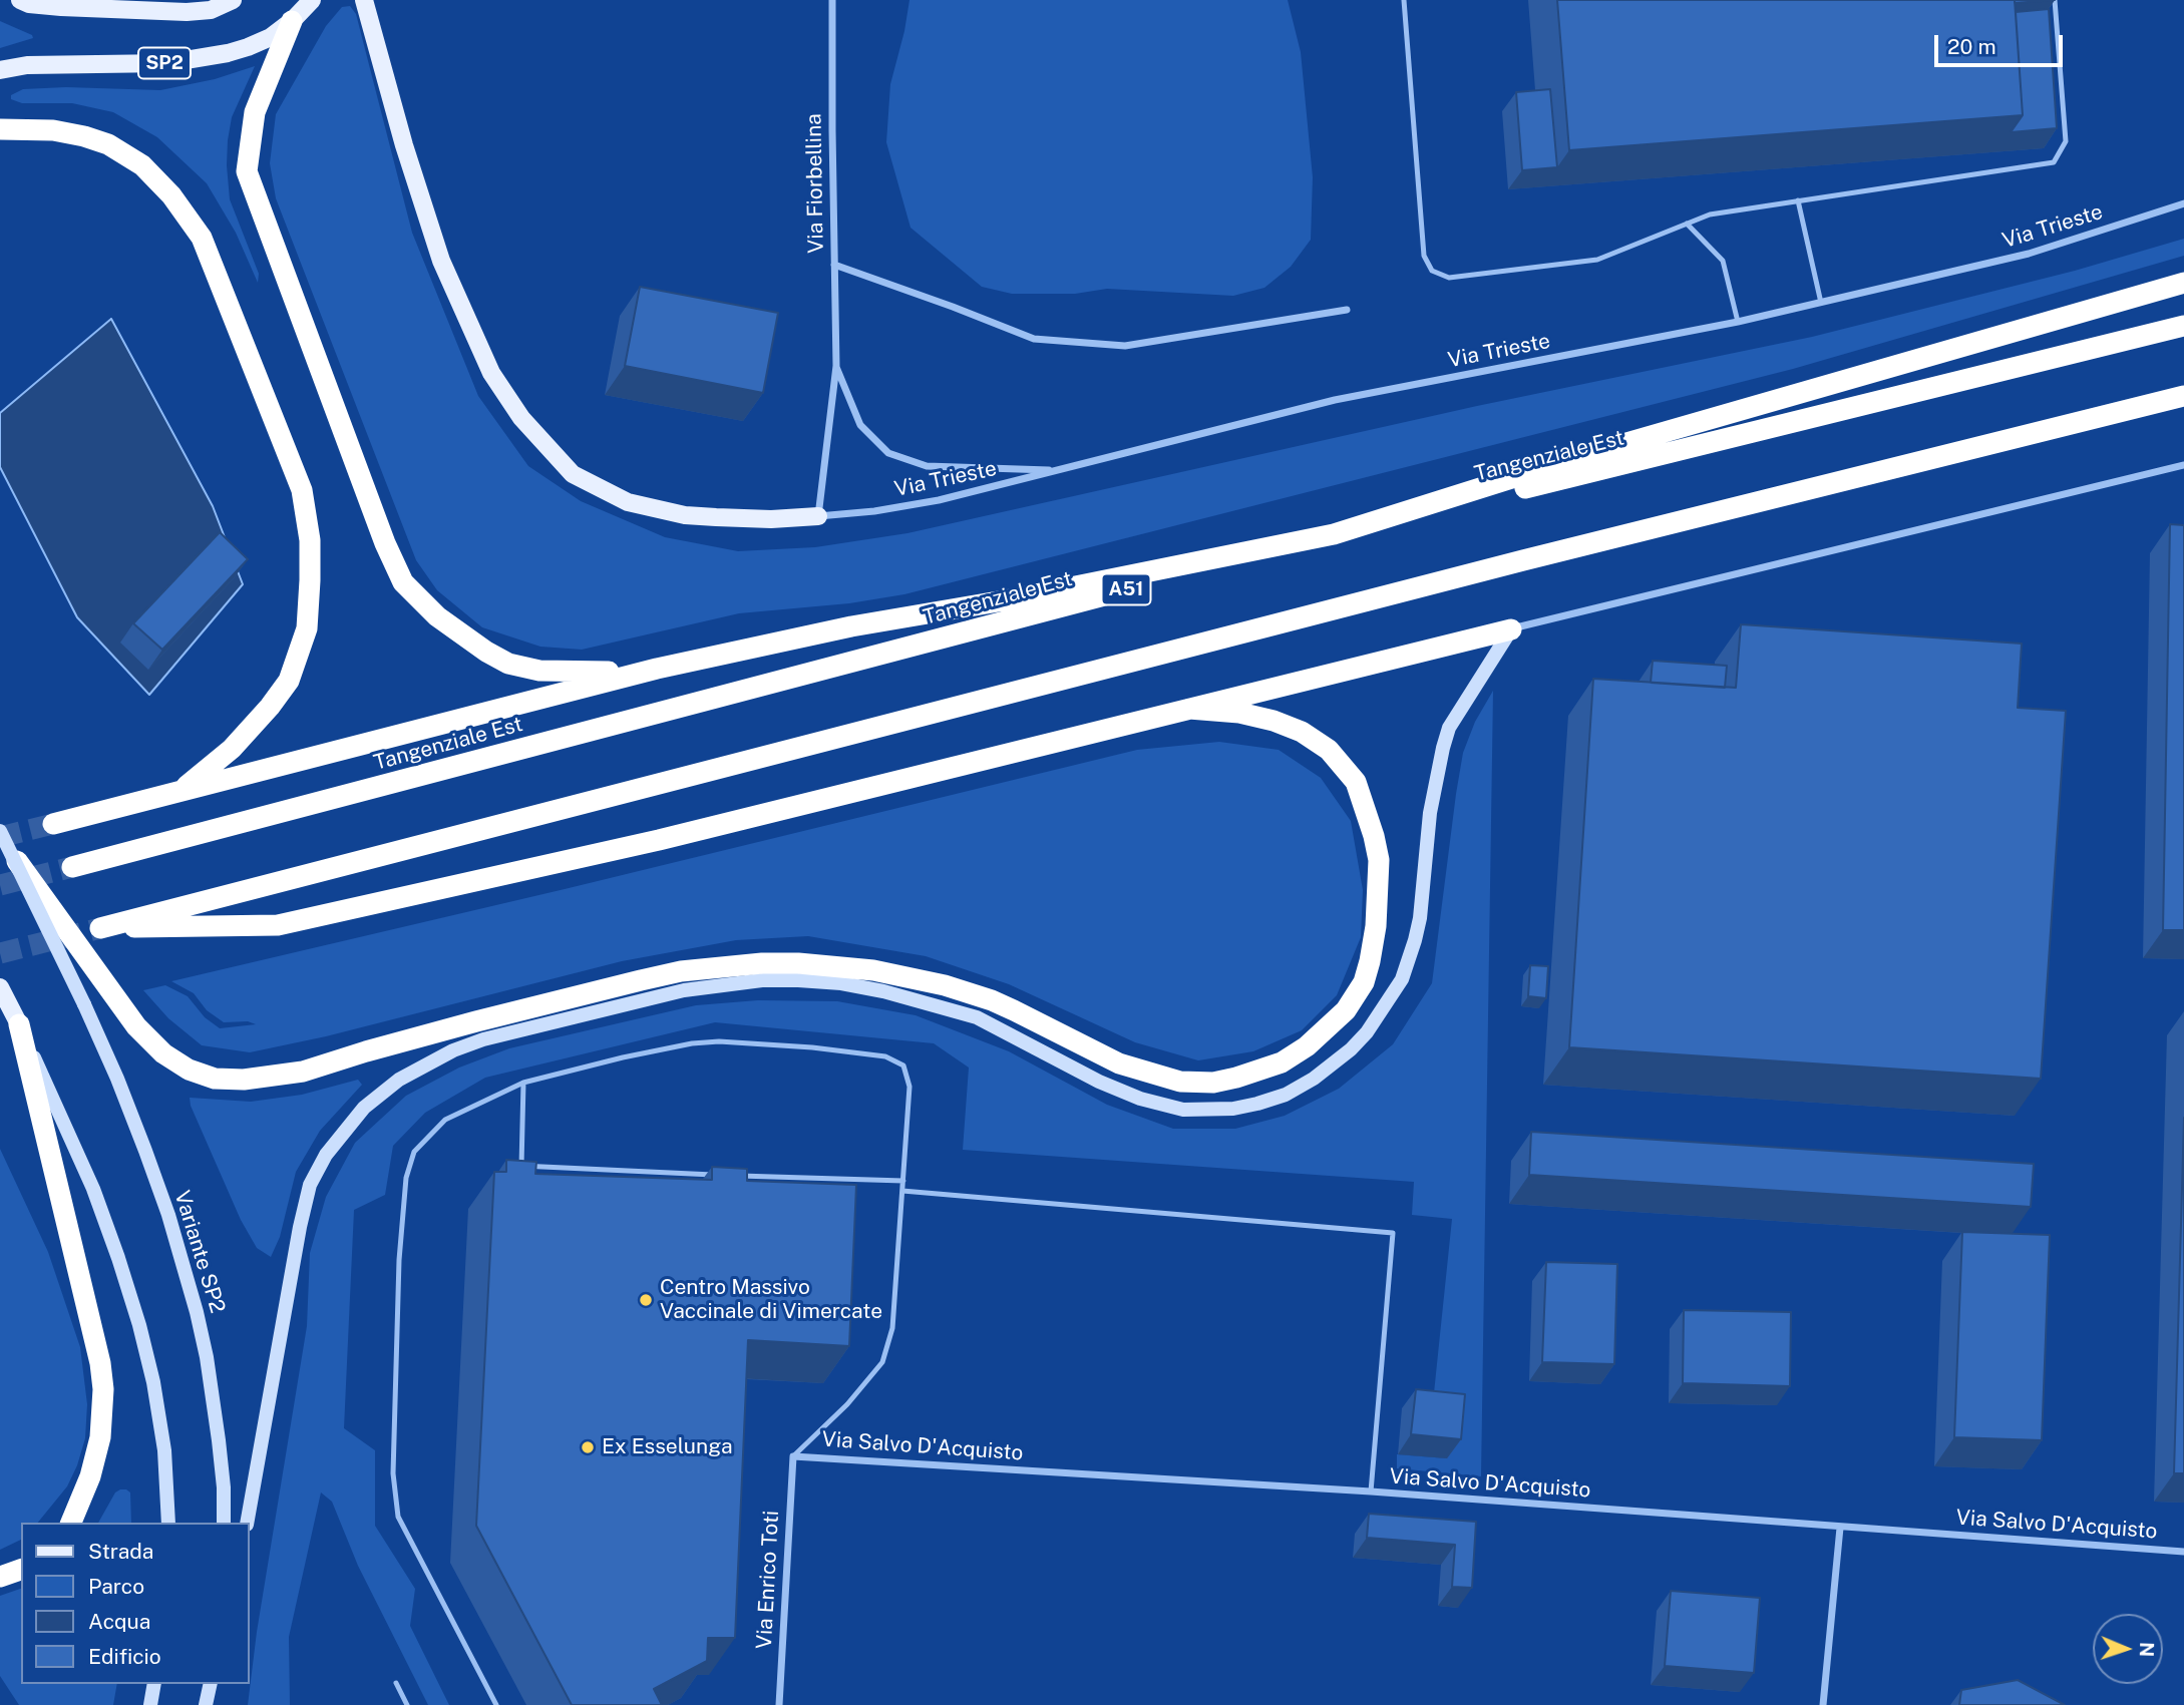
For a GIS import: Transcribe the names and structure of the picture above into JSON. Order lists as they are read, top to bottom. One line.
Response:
{"streets":{"highway":["Tangenziale Est","A51"],"main road":["SP2","Variante SP2"],"street":["Via Fiorbellina","Via Trieste","Via Salvo D'Acquisto","Via Enrico Toti"]},"crossings":[["Via Fiorbellina","Via Trieste"],["Via Salvo D'Acquisto","Via Enrico Toti"]],"places":["Centro Massivo Vaccinale di Vimercate","Ex Esselunga"],"legend":["Strada","Parco","Acqua","Edificio"],"scale_bar":"20 m","north":"right"}
